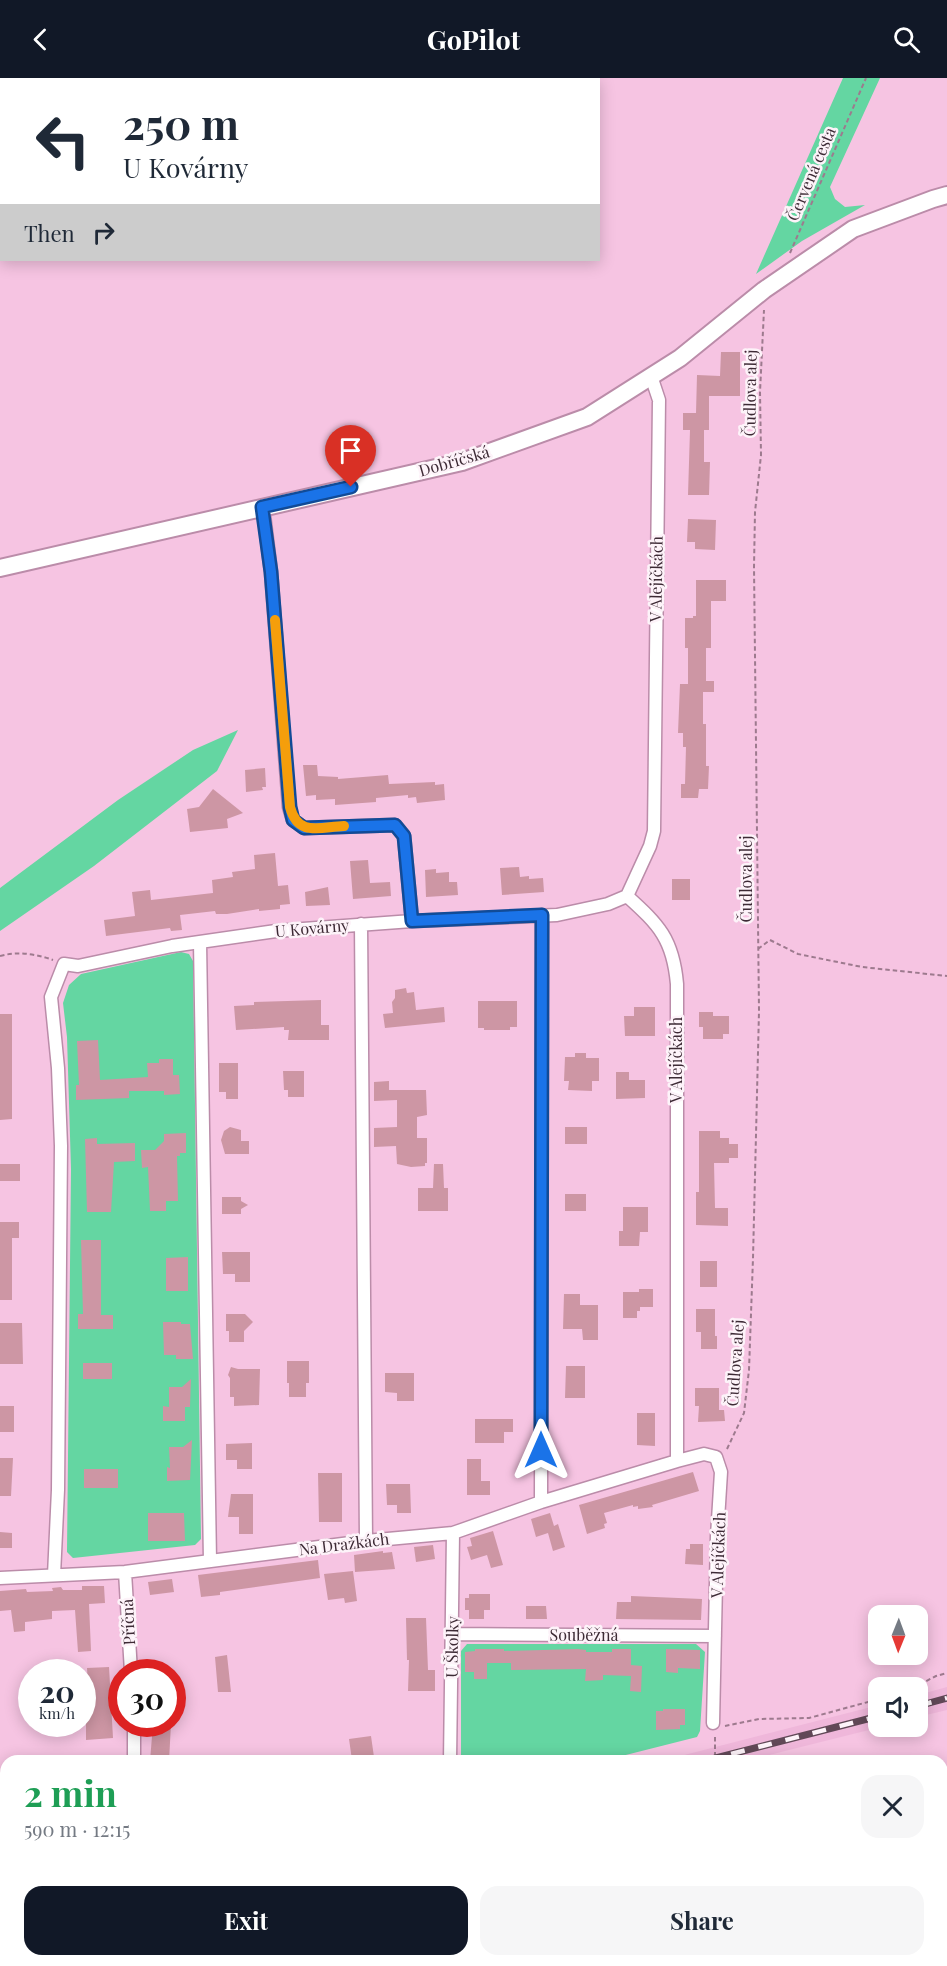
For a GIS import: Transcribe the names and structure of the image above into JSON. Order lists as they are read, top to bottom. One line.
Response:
{"streets":{"street":["Dobříčská","V Alejíčkách","U Kovárny","Na Dražkách","Příčná","Souběžná","U Školky"],"path":["Červená cesta","Čudlova alej"]},"crossings":[["Čudlova alej","Dobříčská"],["Čudlova alej","V Alejíčkách"],["Dobříčská","V Alejíčkách"],["V Alejíčkách","U Kovárny"],["V Alejíčkách","Na Dražkách"],["V Alejíčkách","Souběžná"],["Na Dražkách","Příčná"],["Na Dražkách","U Školky"],["Souběžná","U Školky"]],"north":"bottom","page":{"header":"GoPilot","turn":["250 m","U Kovárny"],"then":"Then","speed":"20 km/h","limit":"30","heading":["2 min","590 m · 12:15"],"buttons":["Exit","Share"]}}
